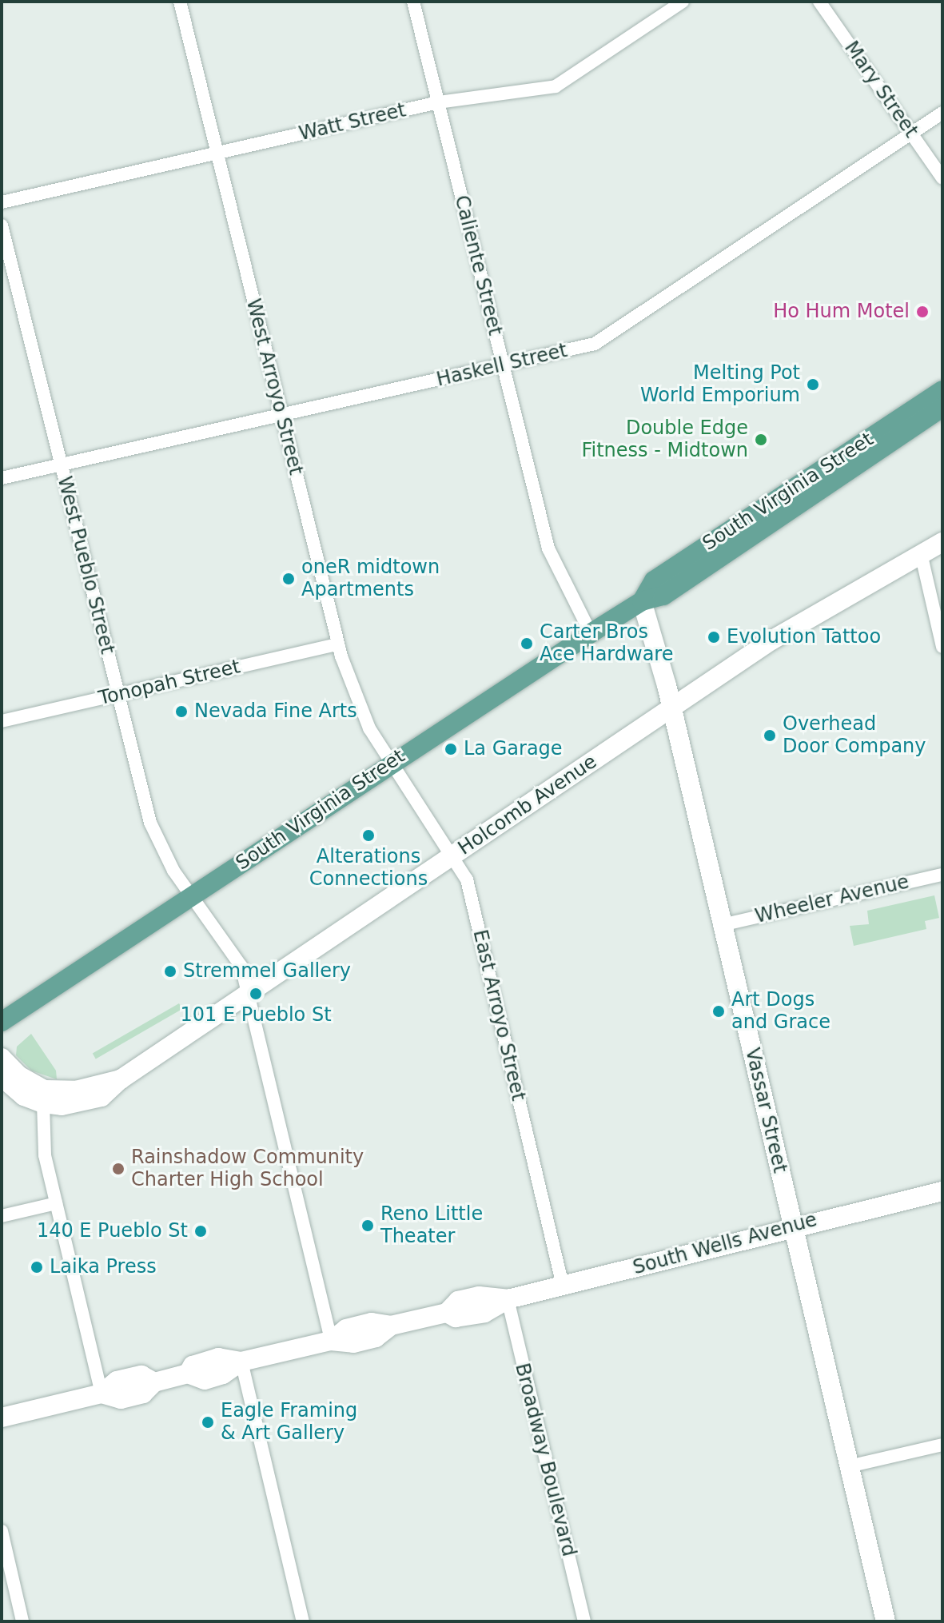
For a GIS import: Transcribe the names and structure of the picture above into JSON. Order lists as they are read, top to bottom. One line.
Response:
{"streets":{"main road":["South Virginia Street"],"street":["Mary Street","Watt Street","Caliente Street","Haskell Street","West Arroyo Street","West Pueblo Street","Tonopah Street","Holcomb Avenue","Wheeler Avenue","East Arroyo Street","Vassar Street","South Wells Avenue","Broadway Boulevard"]},"crossings":[["Mary Street","Haskell Street"],["Watt Street","Caliente Street"],["Watt Street","West Arroyo Street"],["Caliente Street","Haskell Street"],["Caliente Street","South Virginia Street"],["Haskell Street","West Arroyo Street"],["Haskell Street","West Pueblo Street"],["West Arroyo Street","South Virginia Street"],["West Arroyo Street","Tonopah Street"],["West Arroyo Street","East Arroyo Street"],["South Virginia Street","West Pueblo Street"],["South Virginia Street","East Arroyo Street"],["South Virginia Street","Vassar Street"],["West Pueblo Street","Tonopah Street"],["West Pueblo Street","Holcomb Avenue"],["West Pueblo Street","South Wells Avenue"],["Holcomb Avenue","East Arroyo Street"],["Holcomb Avenue","Vassar Street"],["Wheeler Avenue","Vassar Street"],["East Arroyo Street","South Wells Avenue"],["Vassar Street","South Wells Avenue"],["South Wells Avenue","Broadway Boulevard"]],"places":["Ho Hum Motel","Melting Pot World Emporium","Double Edge Fitness - Midtown","oneR midtown Apartments","Evolution Tattoo","Carter Bros Ace Hardware","Nevada Fine Arts","Overhead Door Company","La Garage","Alterations Connections","Stremmel Gallery","101 E Pueblo St","Art Dogs and Grace","Rainshadow Community Charter High School","Reno Little Theater","140 E Pueblo St","Laika Press","Eagle Framing & Art Gallery"]}
